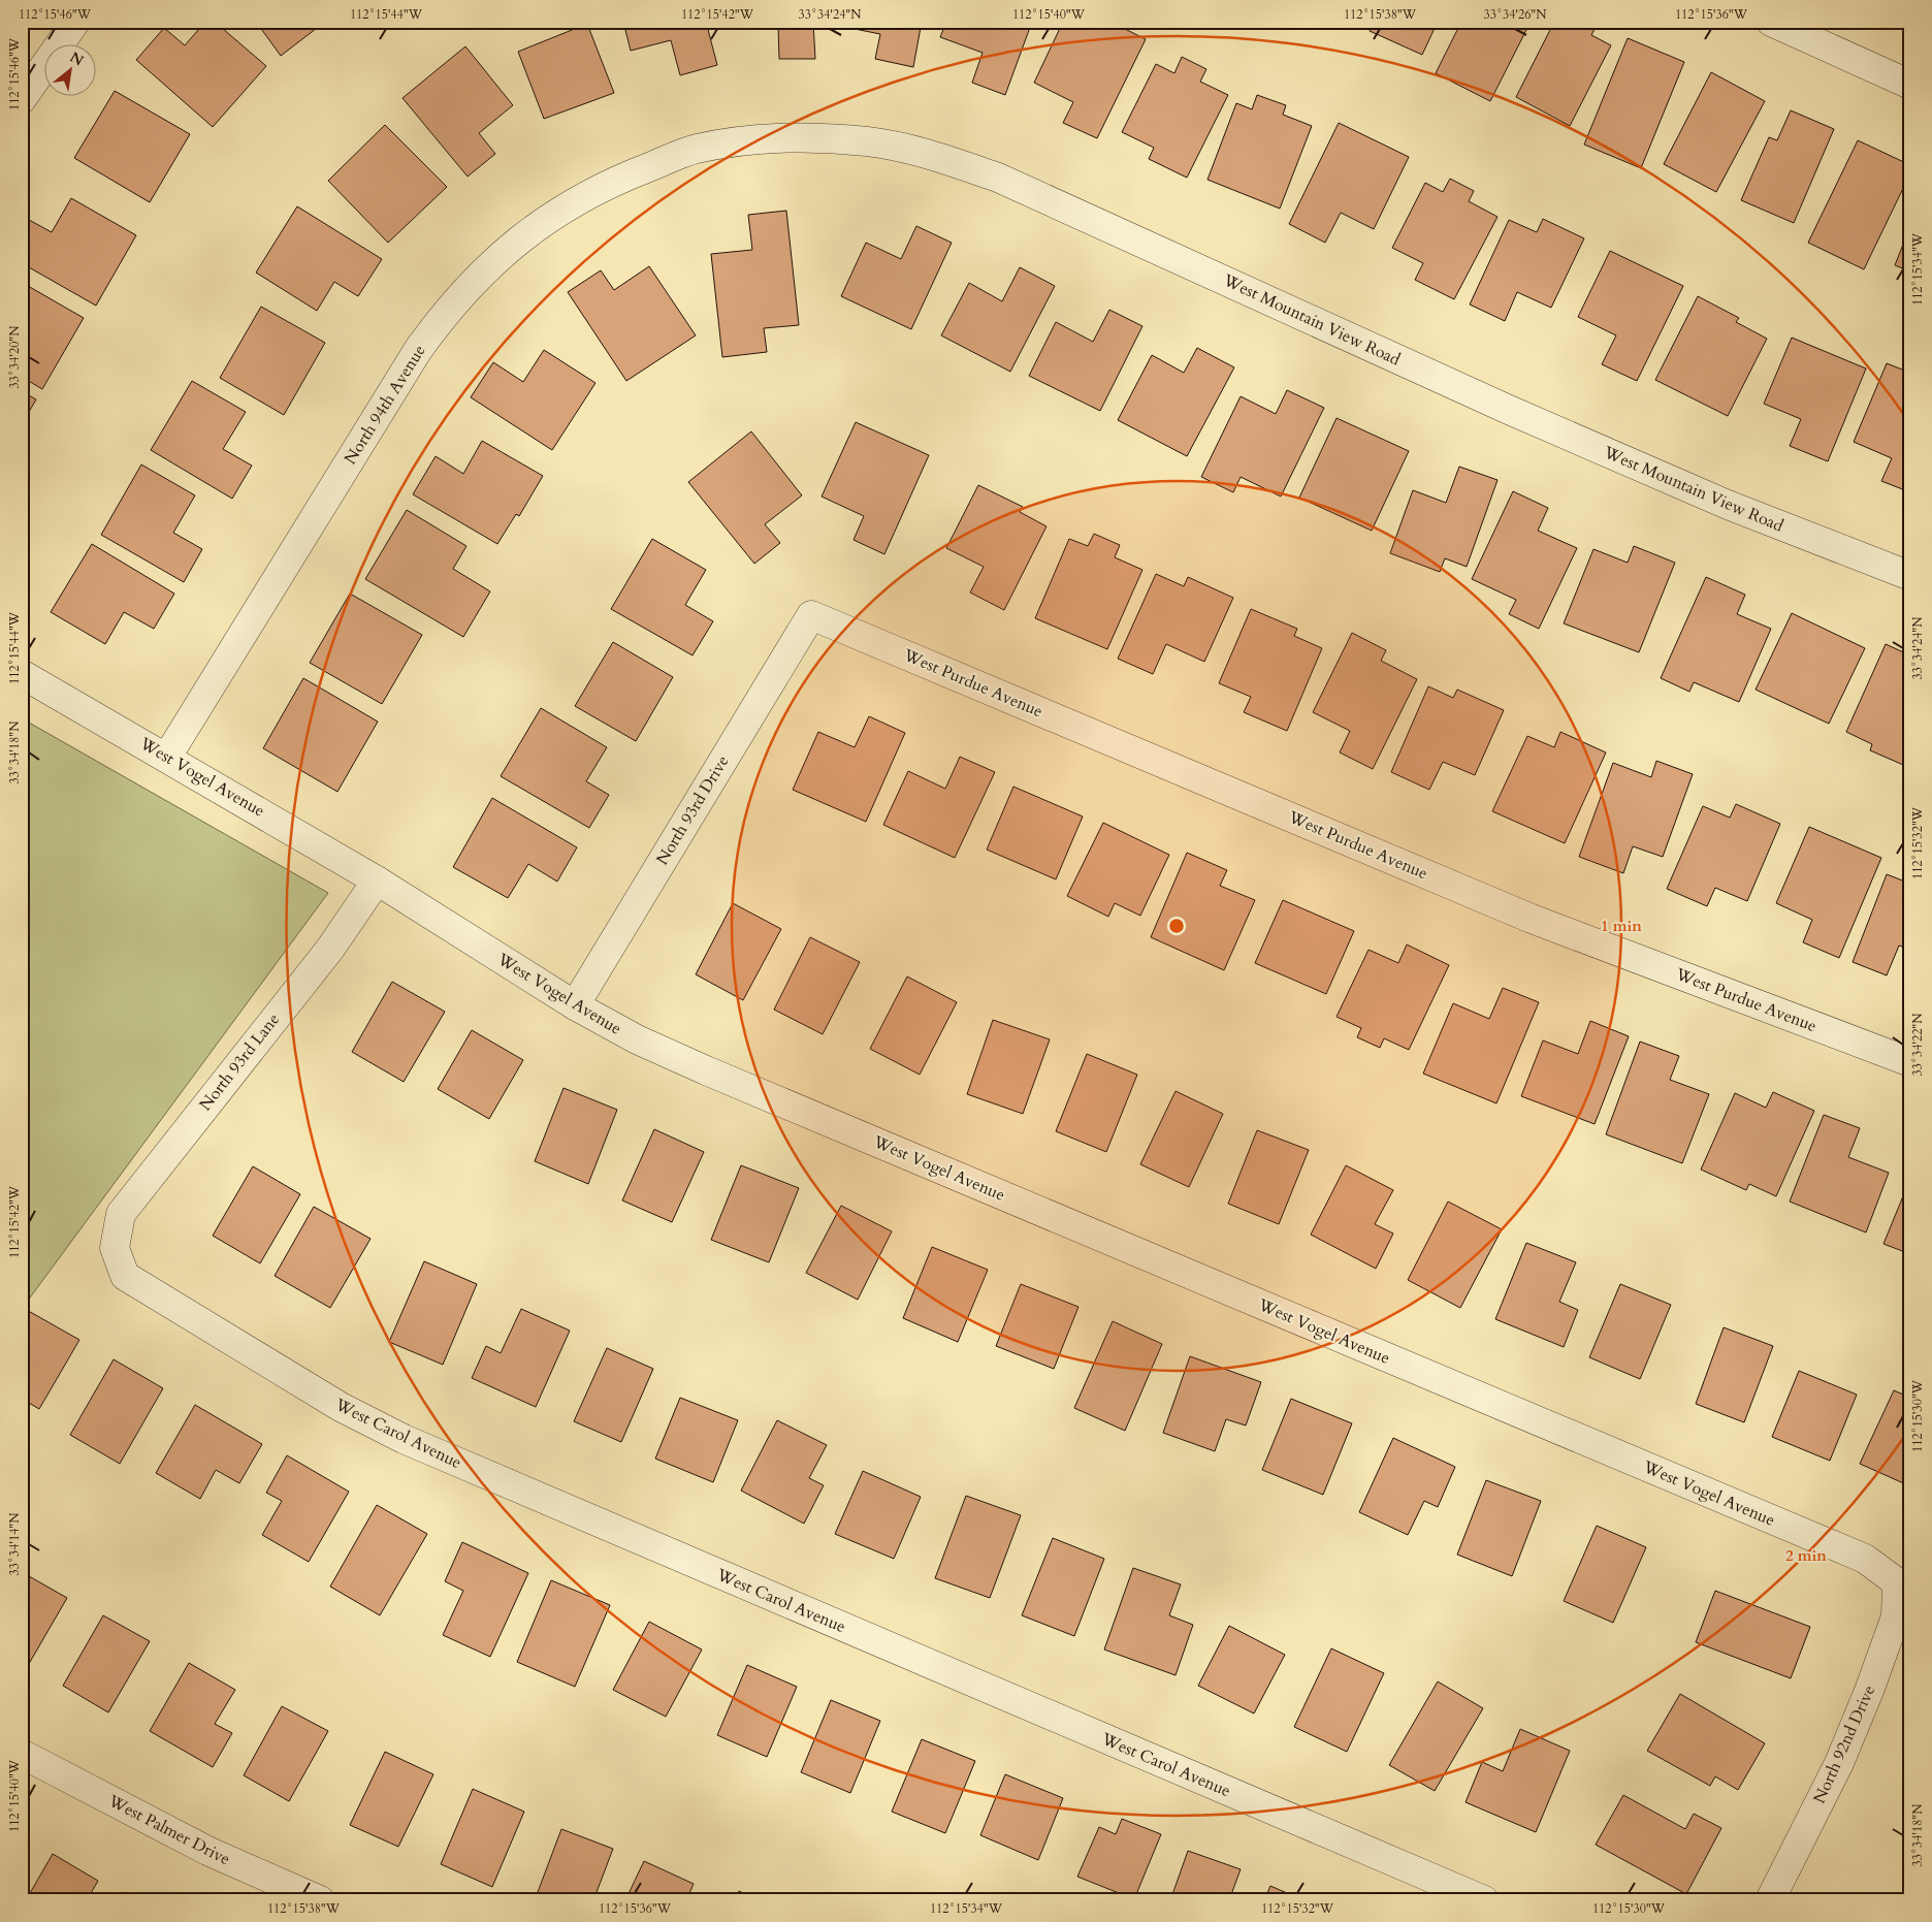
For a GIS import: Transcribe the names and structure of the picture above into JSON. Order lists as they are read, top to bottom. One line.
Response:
{"streets":{"street":["West Mountain View Road","North 94th Avenue","West Purdue Avenue","West Vogel Avenue","North 93rd Drive","North 93rd Lane","West Carol Avenue","North 92nd Drive","West Palmer Drive"]},"crossings":[["West Mountain View Road","North 94th Avenue"],["North 94th Avenue","West Vogel Avenue"],["West Purdue Avenue","North 93rd Drive"],["West Vogel Avenue","North 93rd Drive"],["West Vogel Avenue","North 93rd Lane"],["West Vogel Avenue","North 92nd Drive"],["North 93rd Lane","West Carol Avenue"]],"north":"top right","coordinates":["112°15'46\"W","112°15'44\"W","112°15'42\"W","33°34'24\"N","112°15'40\"W","112°15'38\"W","33°34'26\"N","112°15'36\"W","112°15'34\"W","33°34'20\"N","33°34'18\"N","112°15'32\"W","33°34'22\"N","112°15'30\"W","33°34'14\"N"],"rings":["1 min","2 min"]}
